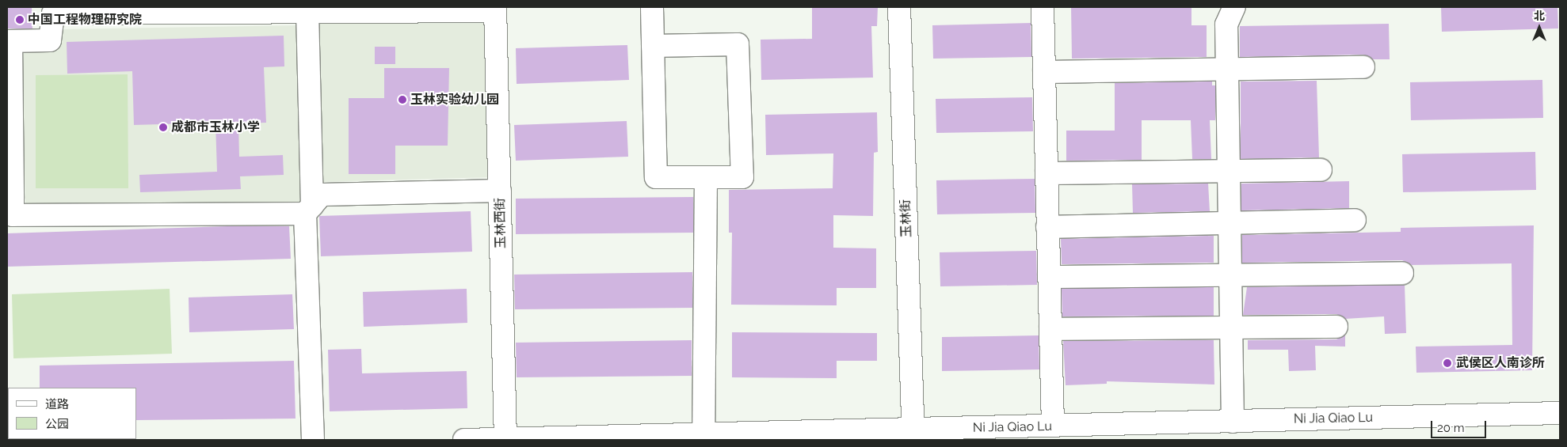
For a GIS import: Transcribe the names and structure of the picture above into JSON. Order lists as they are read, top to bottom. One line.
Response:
{"streets":{"street":["玉林街","玉林西街","Ni Jia Qiao Lu"]},"crossings":[["玉林街","Ni Jia Qiao Lu"],["玉林西街","Ni Jia Qiao Lu"]],"places":["中国工程物理研究院","玉林实验幼儿园","成都市玉林小学","武侯区人南诊所"],"legend":["道路","公园"],"scale_bar":"20 m","north":"top"}
